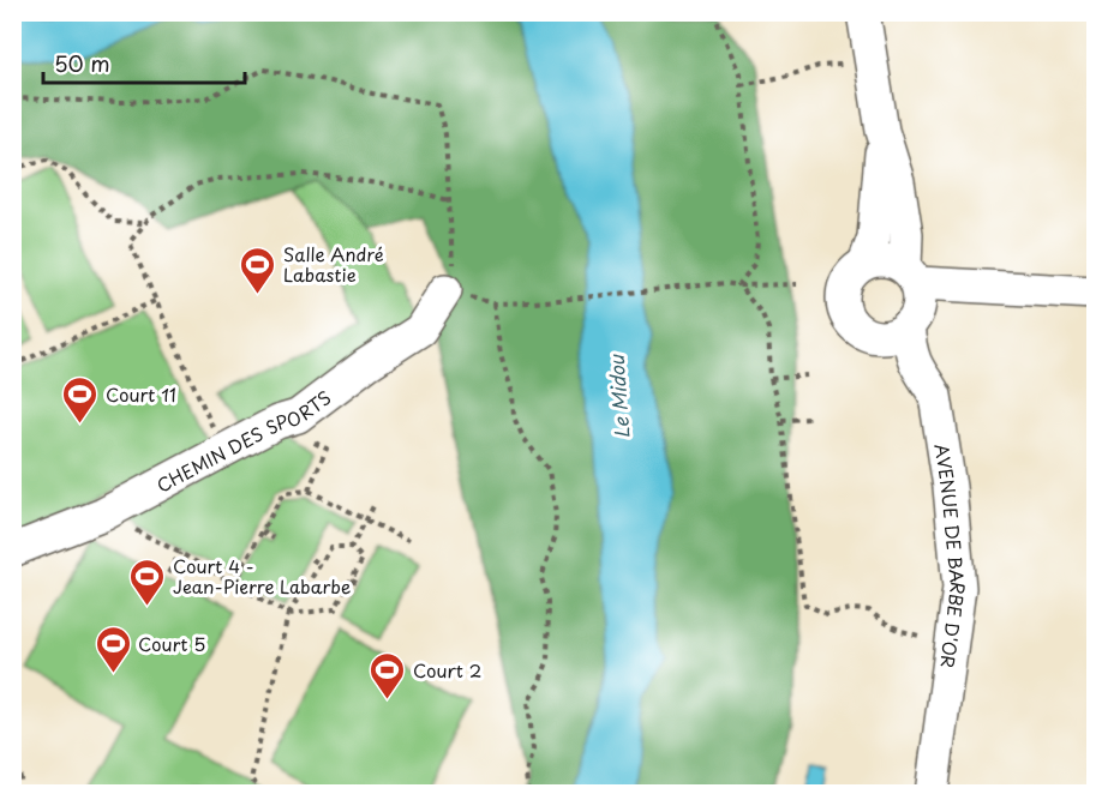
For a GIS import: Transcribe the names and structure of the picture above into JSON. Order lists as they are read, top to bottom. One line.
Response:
{"streets":{"street":["CHEMIN DES SPORTS","AVENUE DE BARBE D'OR"]},"water":["Le Midou"],"places":{"sports":["Salle André Labastie","Court 11","Court 4 - Jean-Pierre Labarbe","Court 5","Court 2"]},"scale_bar":"50 m"}
